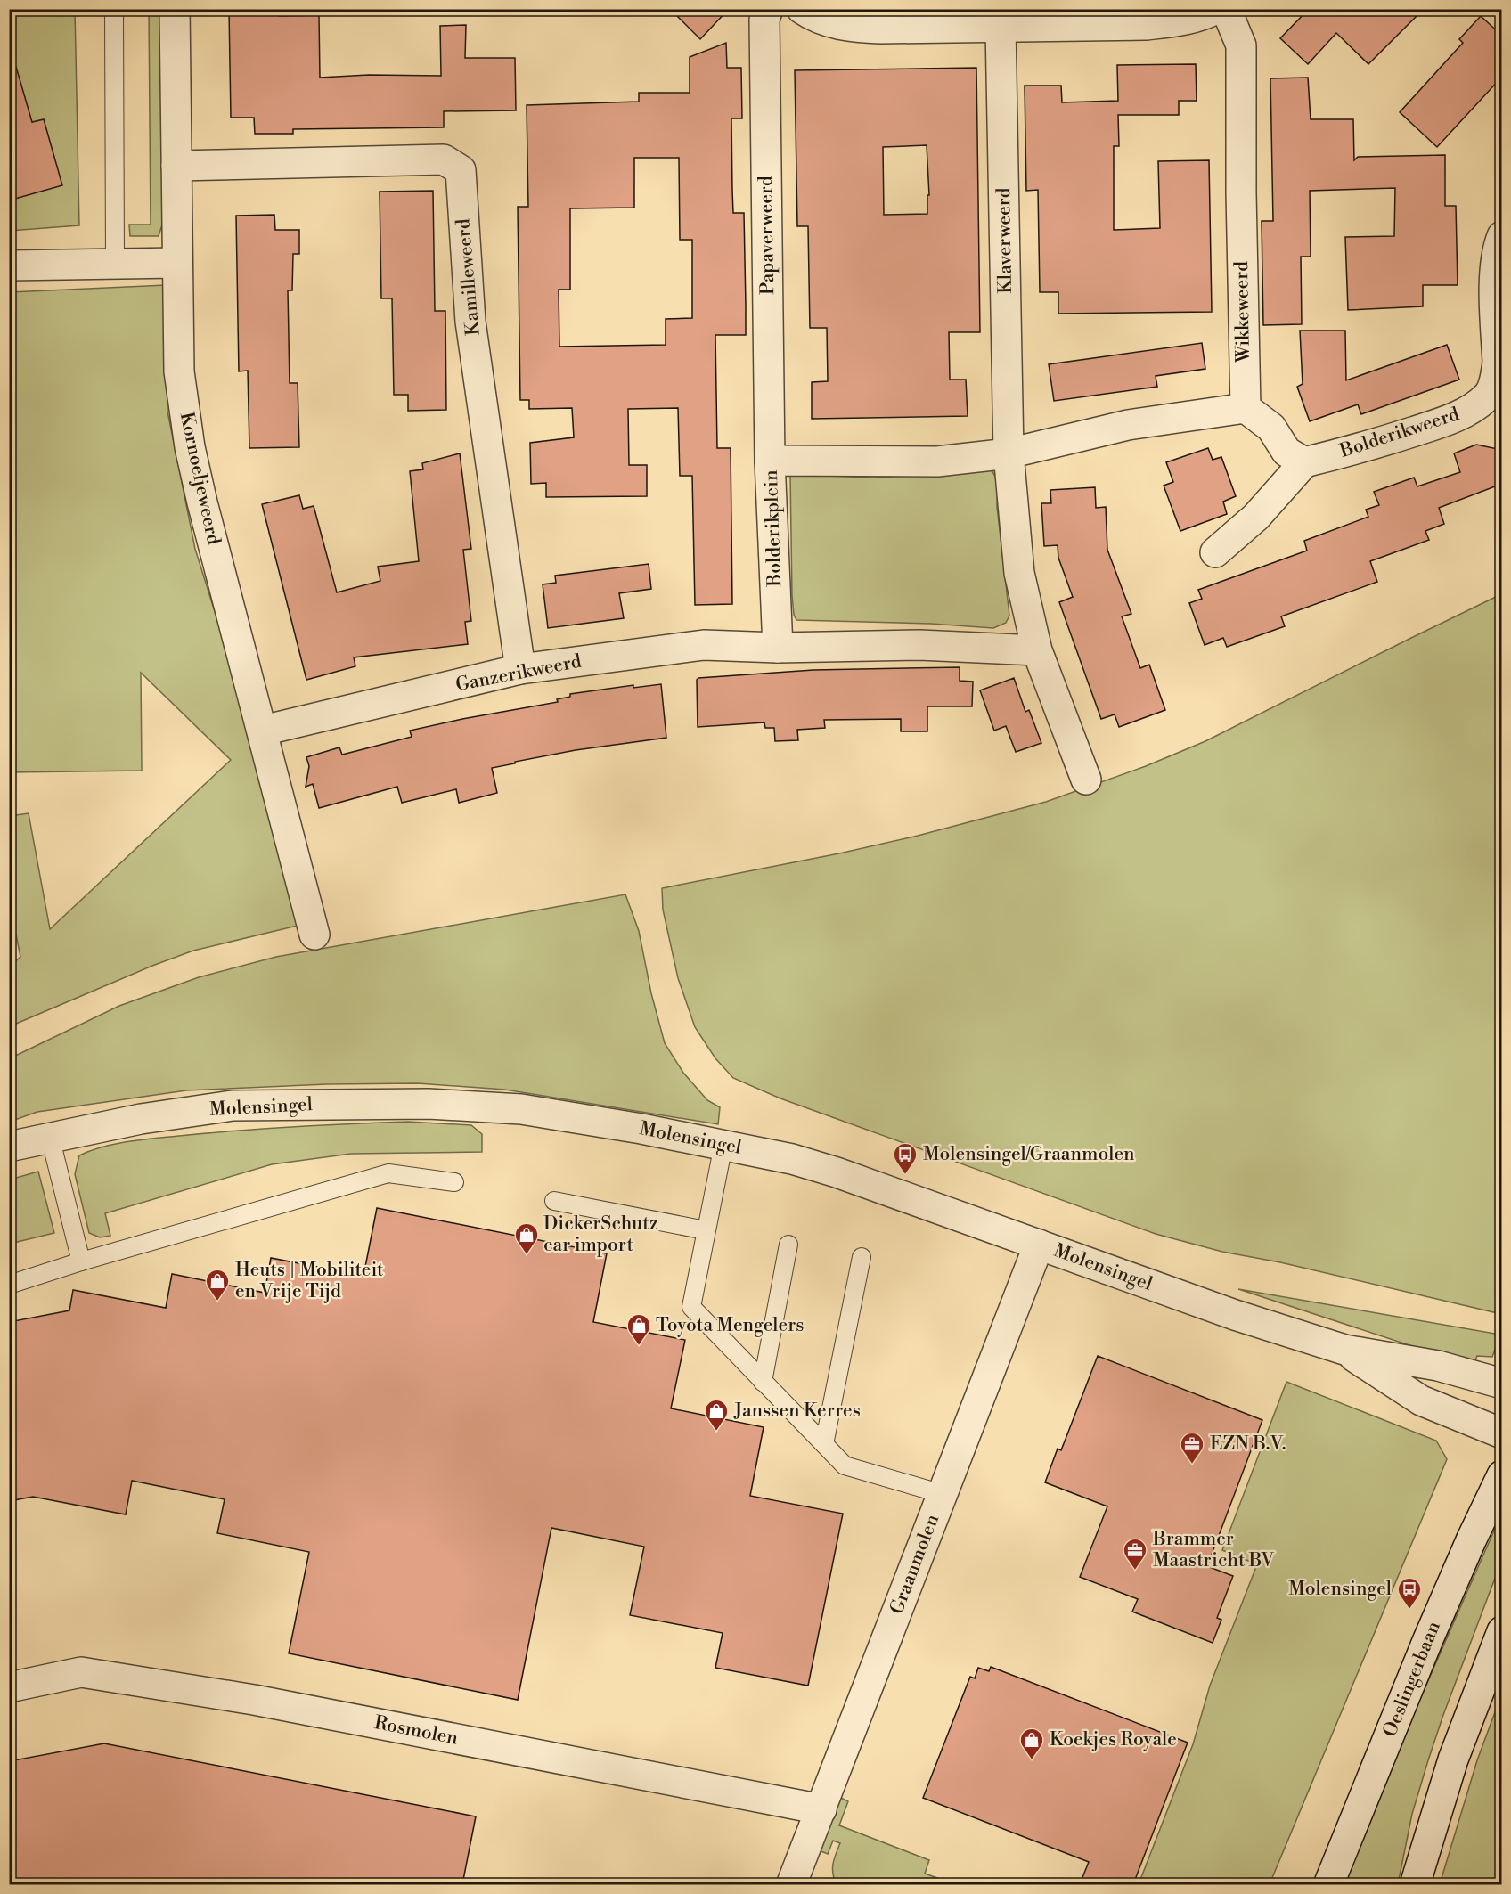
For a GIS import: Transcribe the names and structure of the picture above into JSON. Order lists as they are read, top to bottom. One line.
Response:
{"streets":{"street":["Papaverweerd","Klaverweerd","Kamilleweerd","Wikkeweerd","Bolderikweerd","Kornoeljeweerd","Bolderikplein","Ganzerikweerd","Molensingel","Graanmolen","Oeslingerbaan","Rosmolen"]},"crossings":[["Papaverweerd","Bolderikplein"],["Klaverweerd","Bolderikplein"],["Kamilleweerd","Kornoeljeweerd"],["Kamilleweerd","Ganzerikweerd"],["Kornoeljeweerd","Ganzerikweerd"],["Bolderikplein","Ganzerikweerd"],["Molensingel","Graanmolen"],["Graanmolen","Rosmolen"]],"places":{"bus stop":["Molensingel/Graanmolen","Molensingel"],"shop":["DickerSchutz car import","Heuts | Mobiliteit en Vrije Tijd","Toyota Mengelers","Janssen Kerres","Koekjes Royale"],"office":["EZN B.V.","Brammer Maastricht BV"]}}
